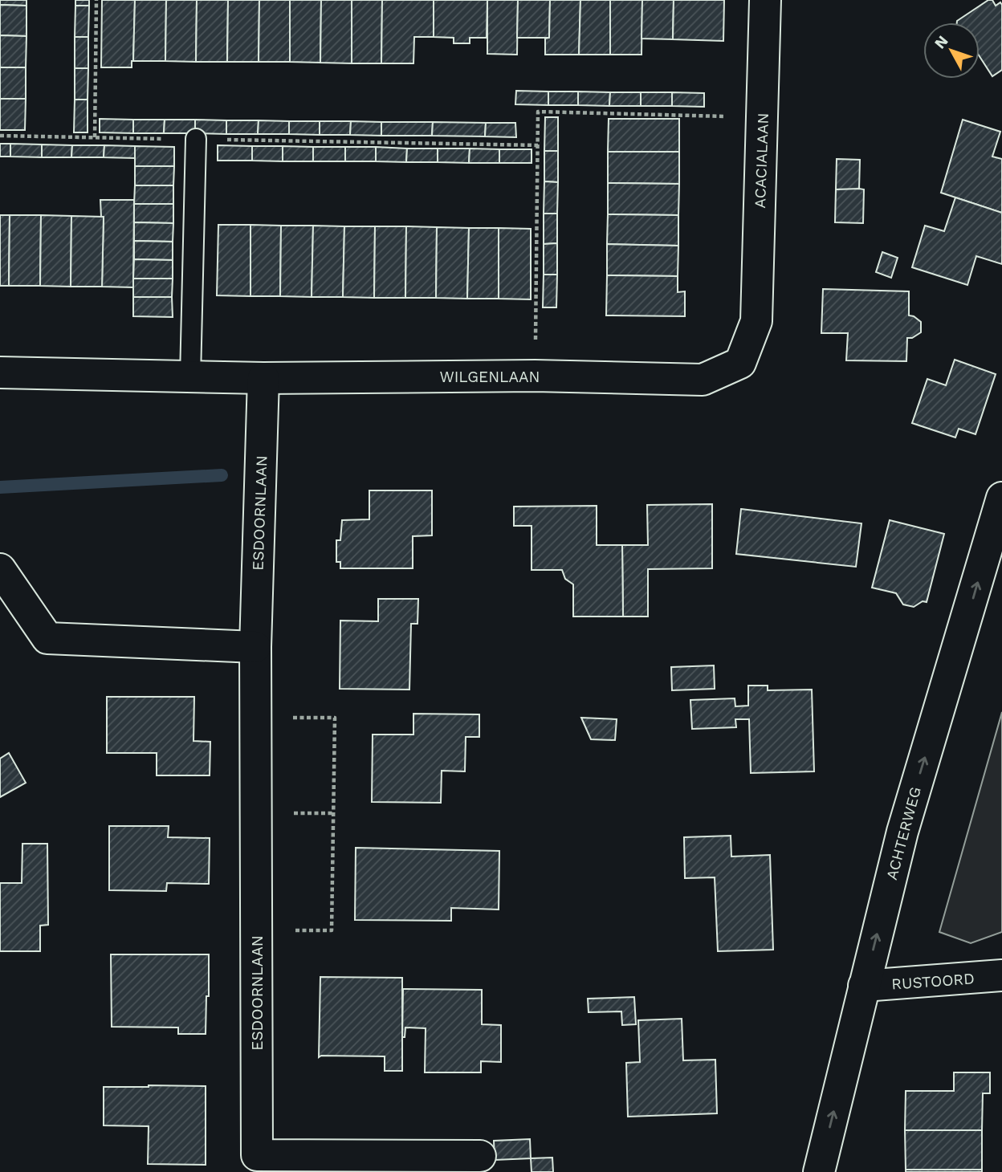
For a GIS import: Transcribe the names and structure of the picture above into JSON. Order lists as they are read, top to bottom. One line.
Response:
{"streets":{"street":["ACACIALAAN","WILGENLAAN","ESDOORNLAAN","ACHTERWEG","RUSTOORD"]},"crossings":[["ACACIALAAN","WILGENLAAN"],["WILGENLAAN","ESDOORNLAAN"],["ACHTERWEG","RUSTOORD"]],"one_way":["ACHTERWEG"],"north":"top left"}
